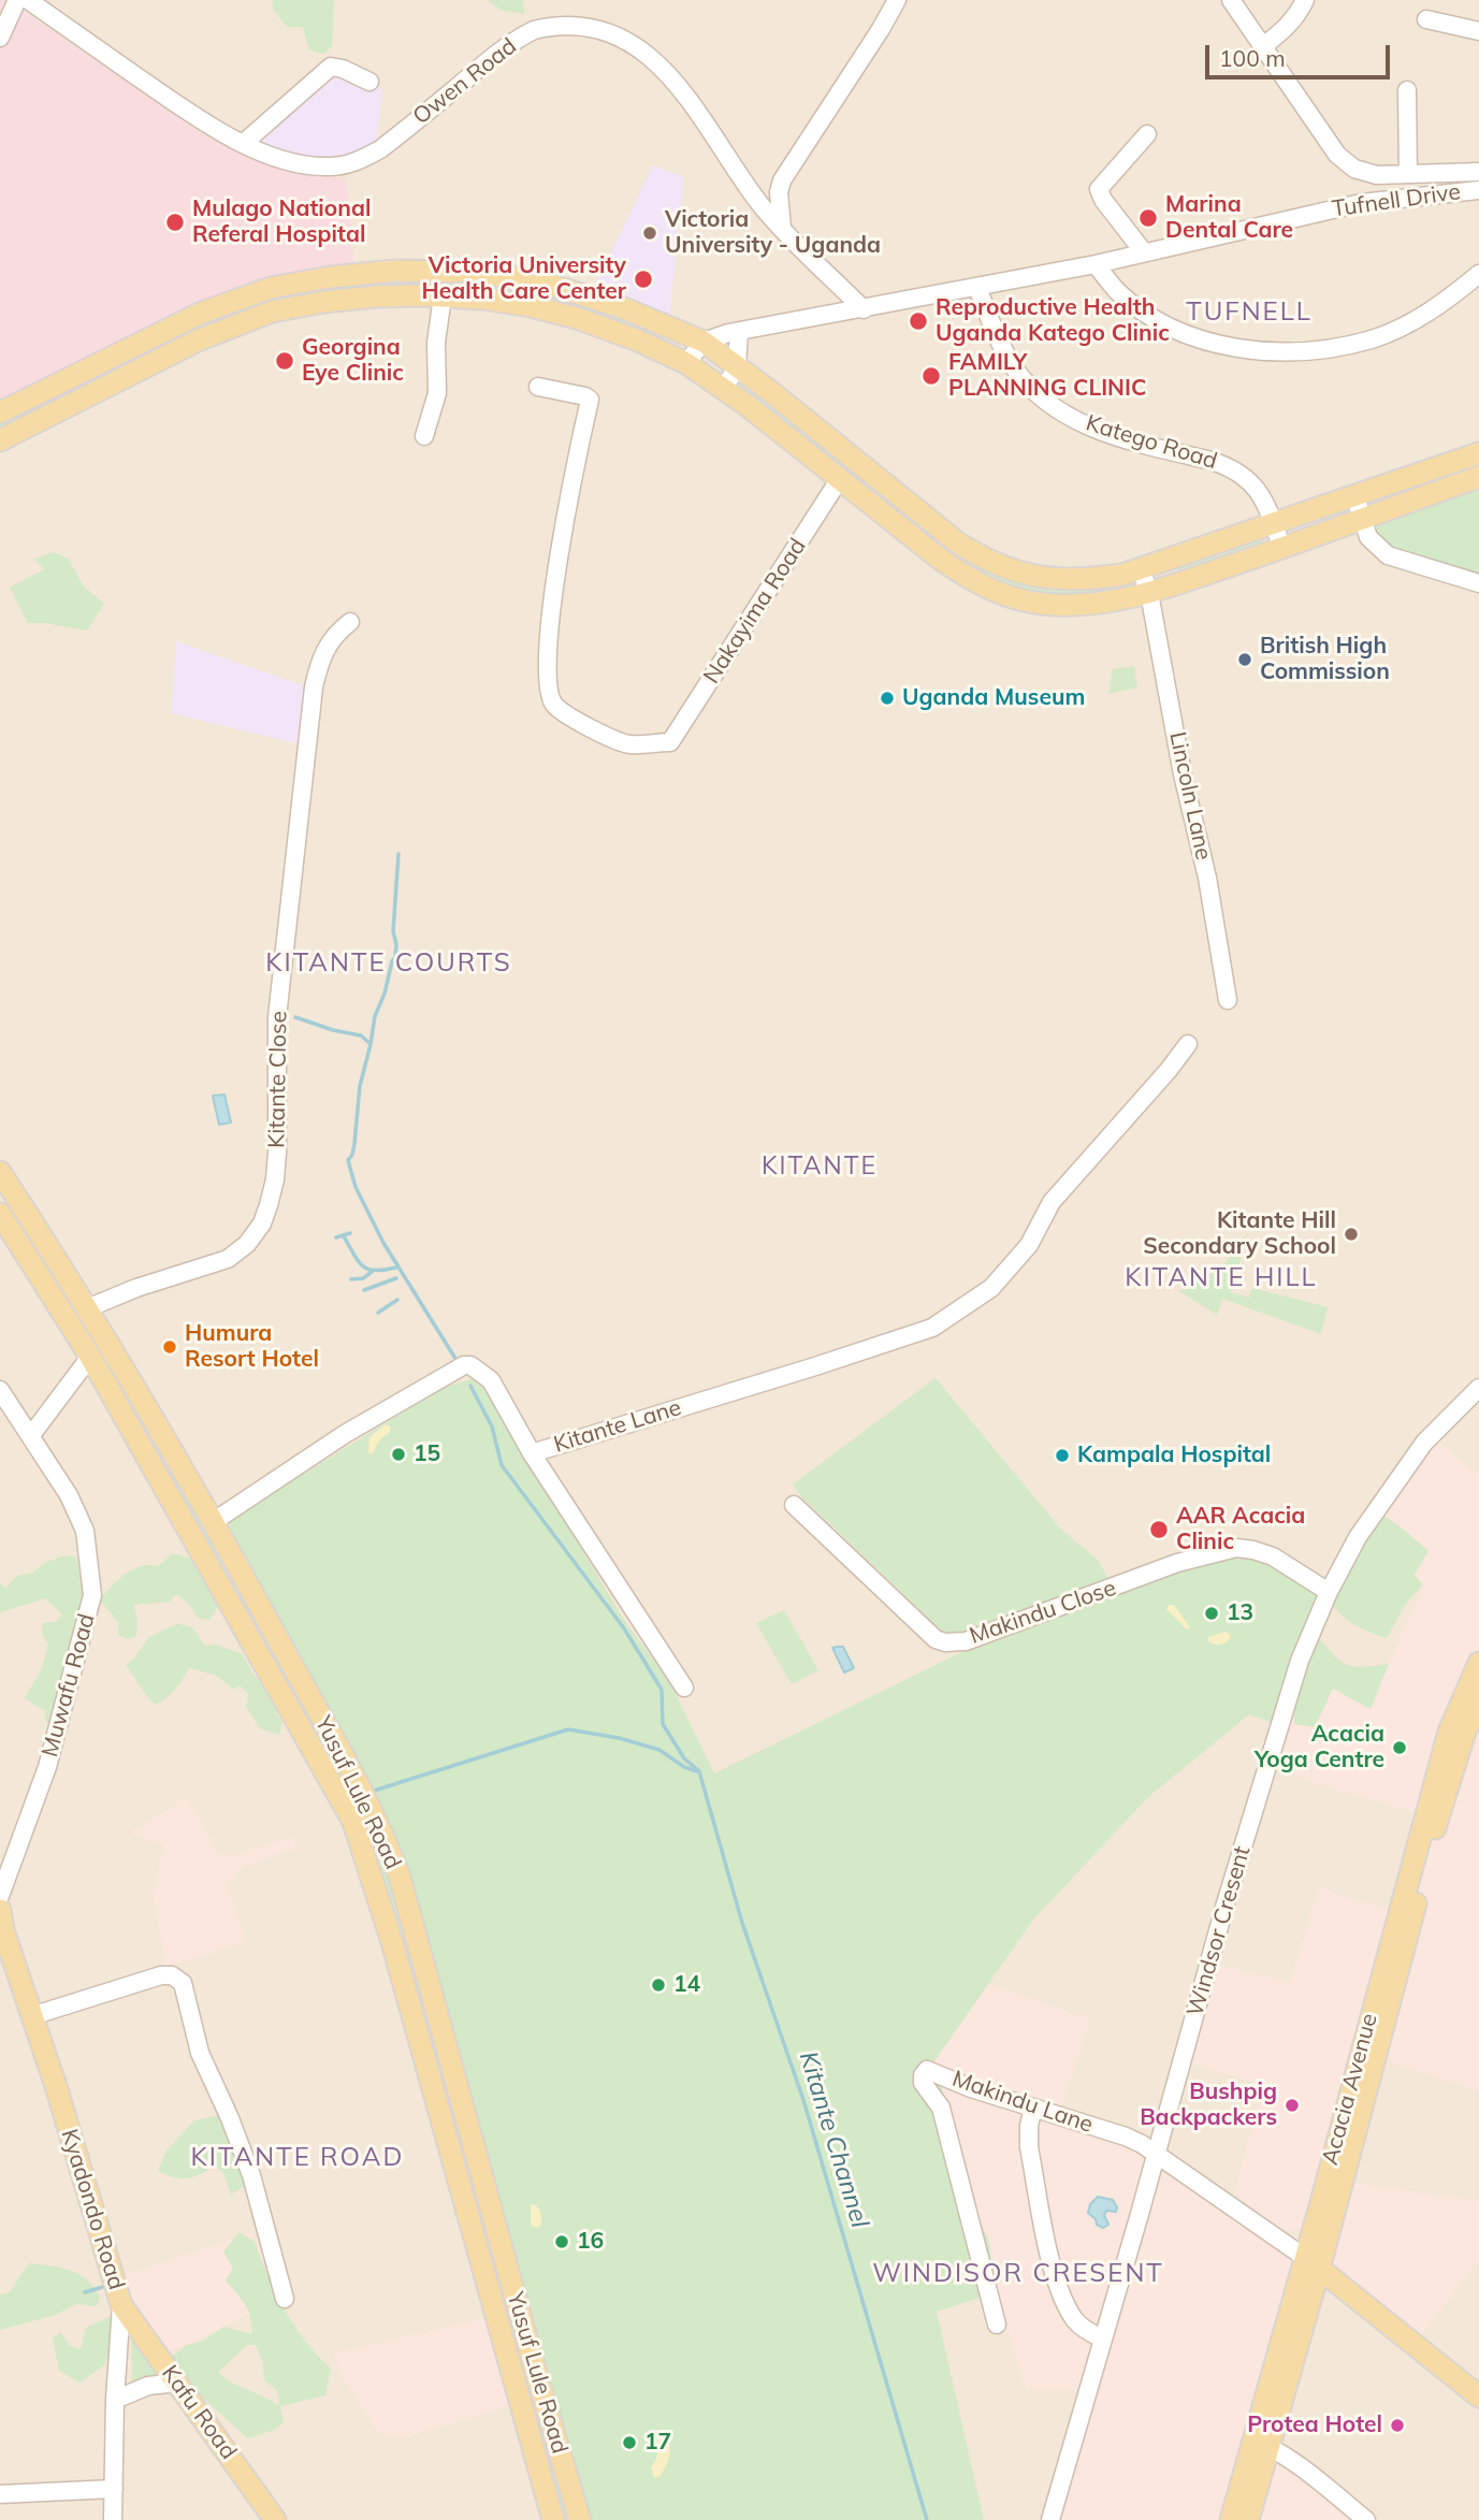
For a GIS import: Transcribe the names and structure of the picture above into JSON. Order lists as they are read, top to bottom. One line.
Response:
{"streets":{"main road":["Yusuf Lule Road","Acacia Avenue","Kyadondo Road","Kafu Road"],"street":["Owen Road","Tufnell Drive","Katego Road","Nakayima Road","Lincoln Lane","Kitante Close","Kitante Lane","Makindu Close","Muwafu Road","Windsor Cresent","Makindu Lane"]},"crossings":[["Owen Road","Tufnell Drive"],["Tufnell Drive","Katego Road"],["Kitante Close","Yusuf Lule Road"],["Kitante Lane","Yusuf Lule Road"],["Makindu Close","Windsor Cresent"],["Windsor Cresent","Makindu Lane"],["Acacia Avenue","Makindu Lane"],["Kyadondo Road","Kafu Road"]],"districts":["TUFNELL","KITANTE COURTS","KITANTE","KITANTE HILL","KITANTE ROAD","WINDISOR CRESENT"],"water":["Kitante Channel"],"places":["Marina Dental Care","Mulago National Referal Hospital","Victoria University - Uganda","Victoria University Health Care Center","Reproductive Health Uganda Katego Clinic","Georgina Eye Clinic","FAMILY PLANNING CLINIC","British High Commission","Uganda Museum","Kitante Hill Secondary School","Humura Resort Hotel","15","Kampala Hospital","AAR Acacia Clinic","13","Acacia Yoga Centre","14","Bushpig Backpackers","16","Protea Hotel","17"],"scale_bar":"100 m"}
